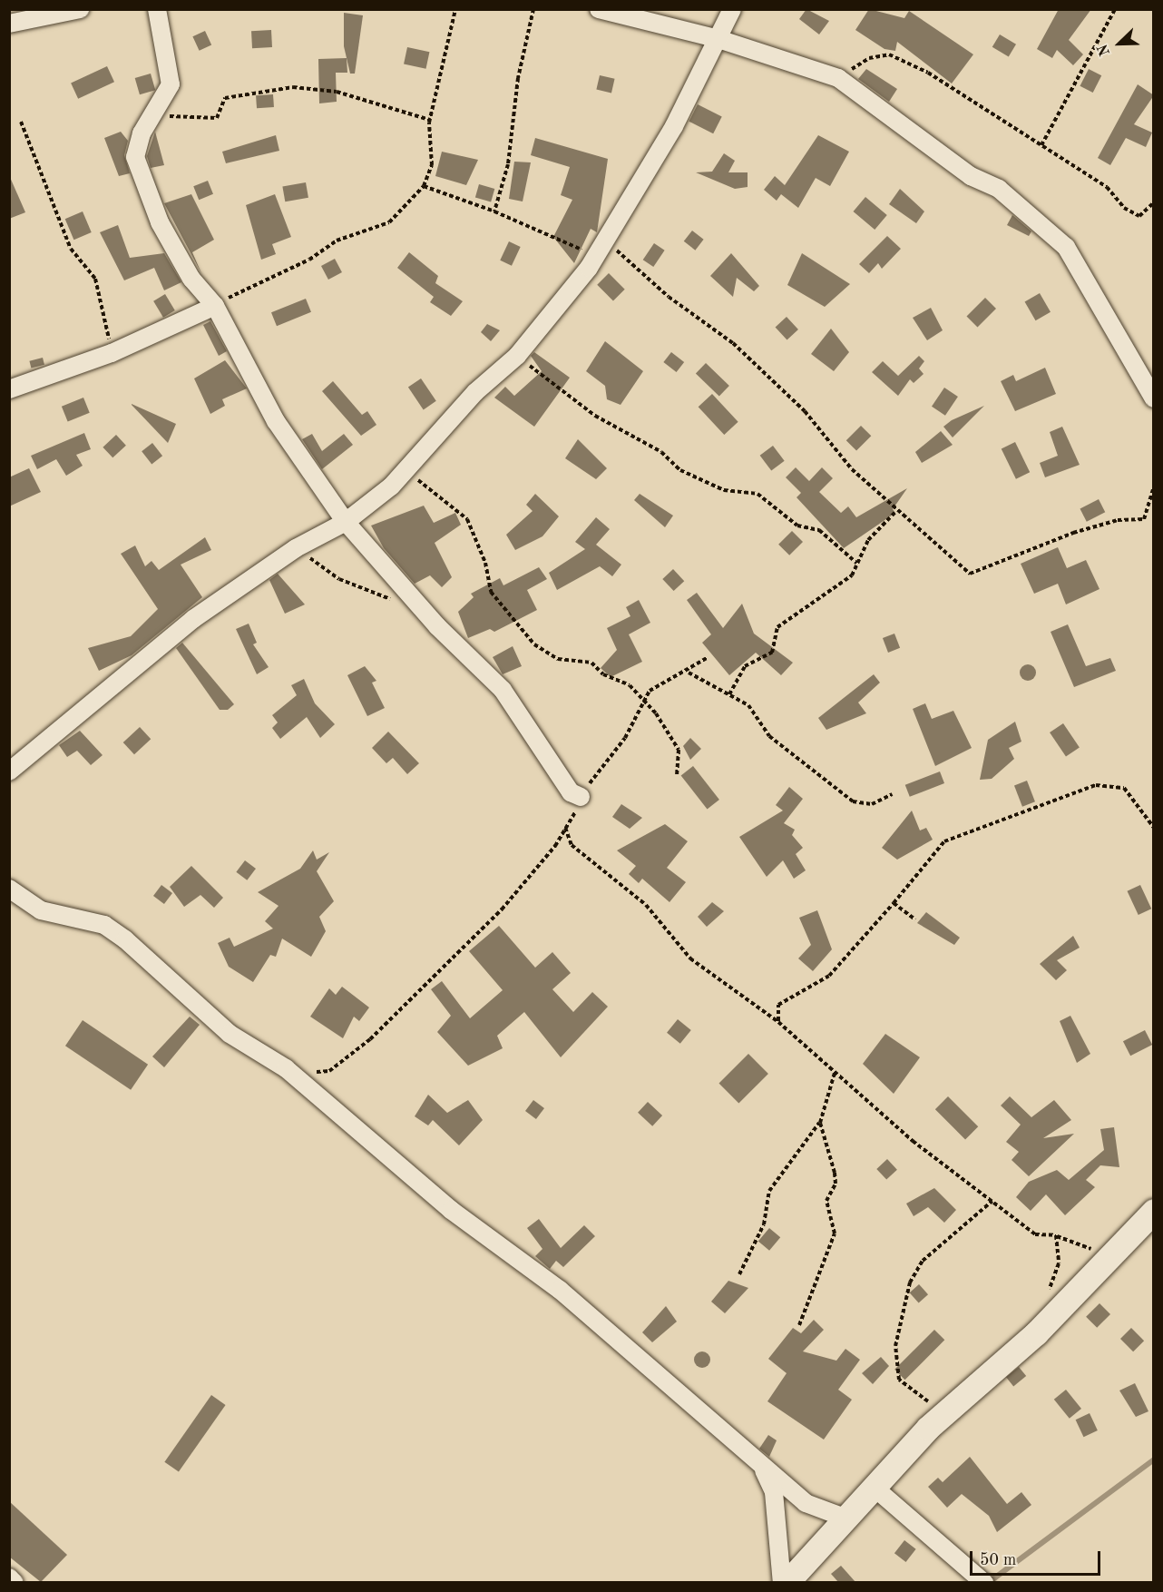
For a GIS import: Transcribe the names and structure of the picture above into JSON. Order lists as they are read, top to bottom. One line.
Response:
{"scale_bar":"50 m","north":"bottom left"}
